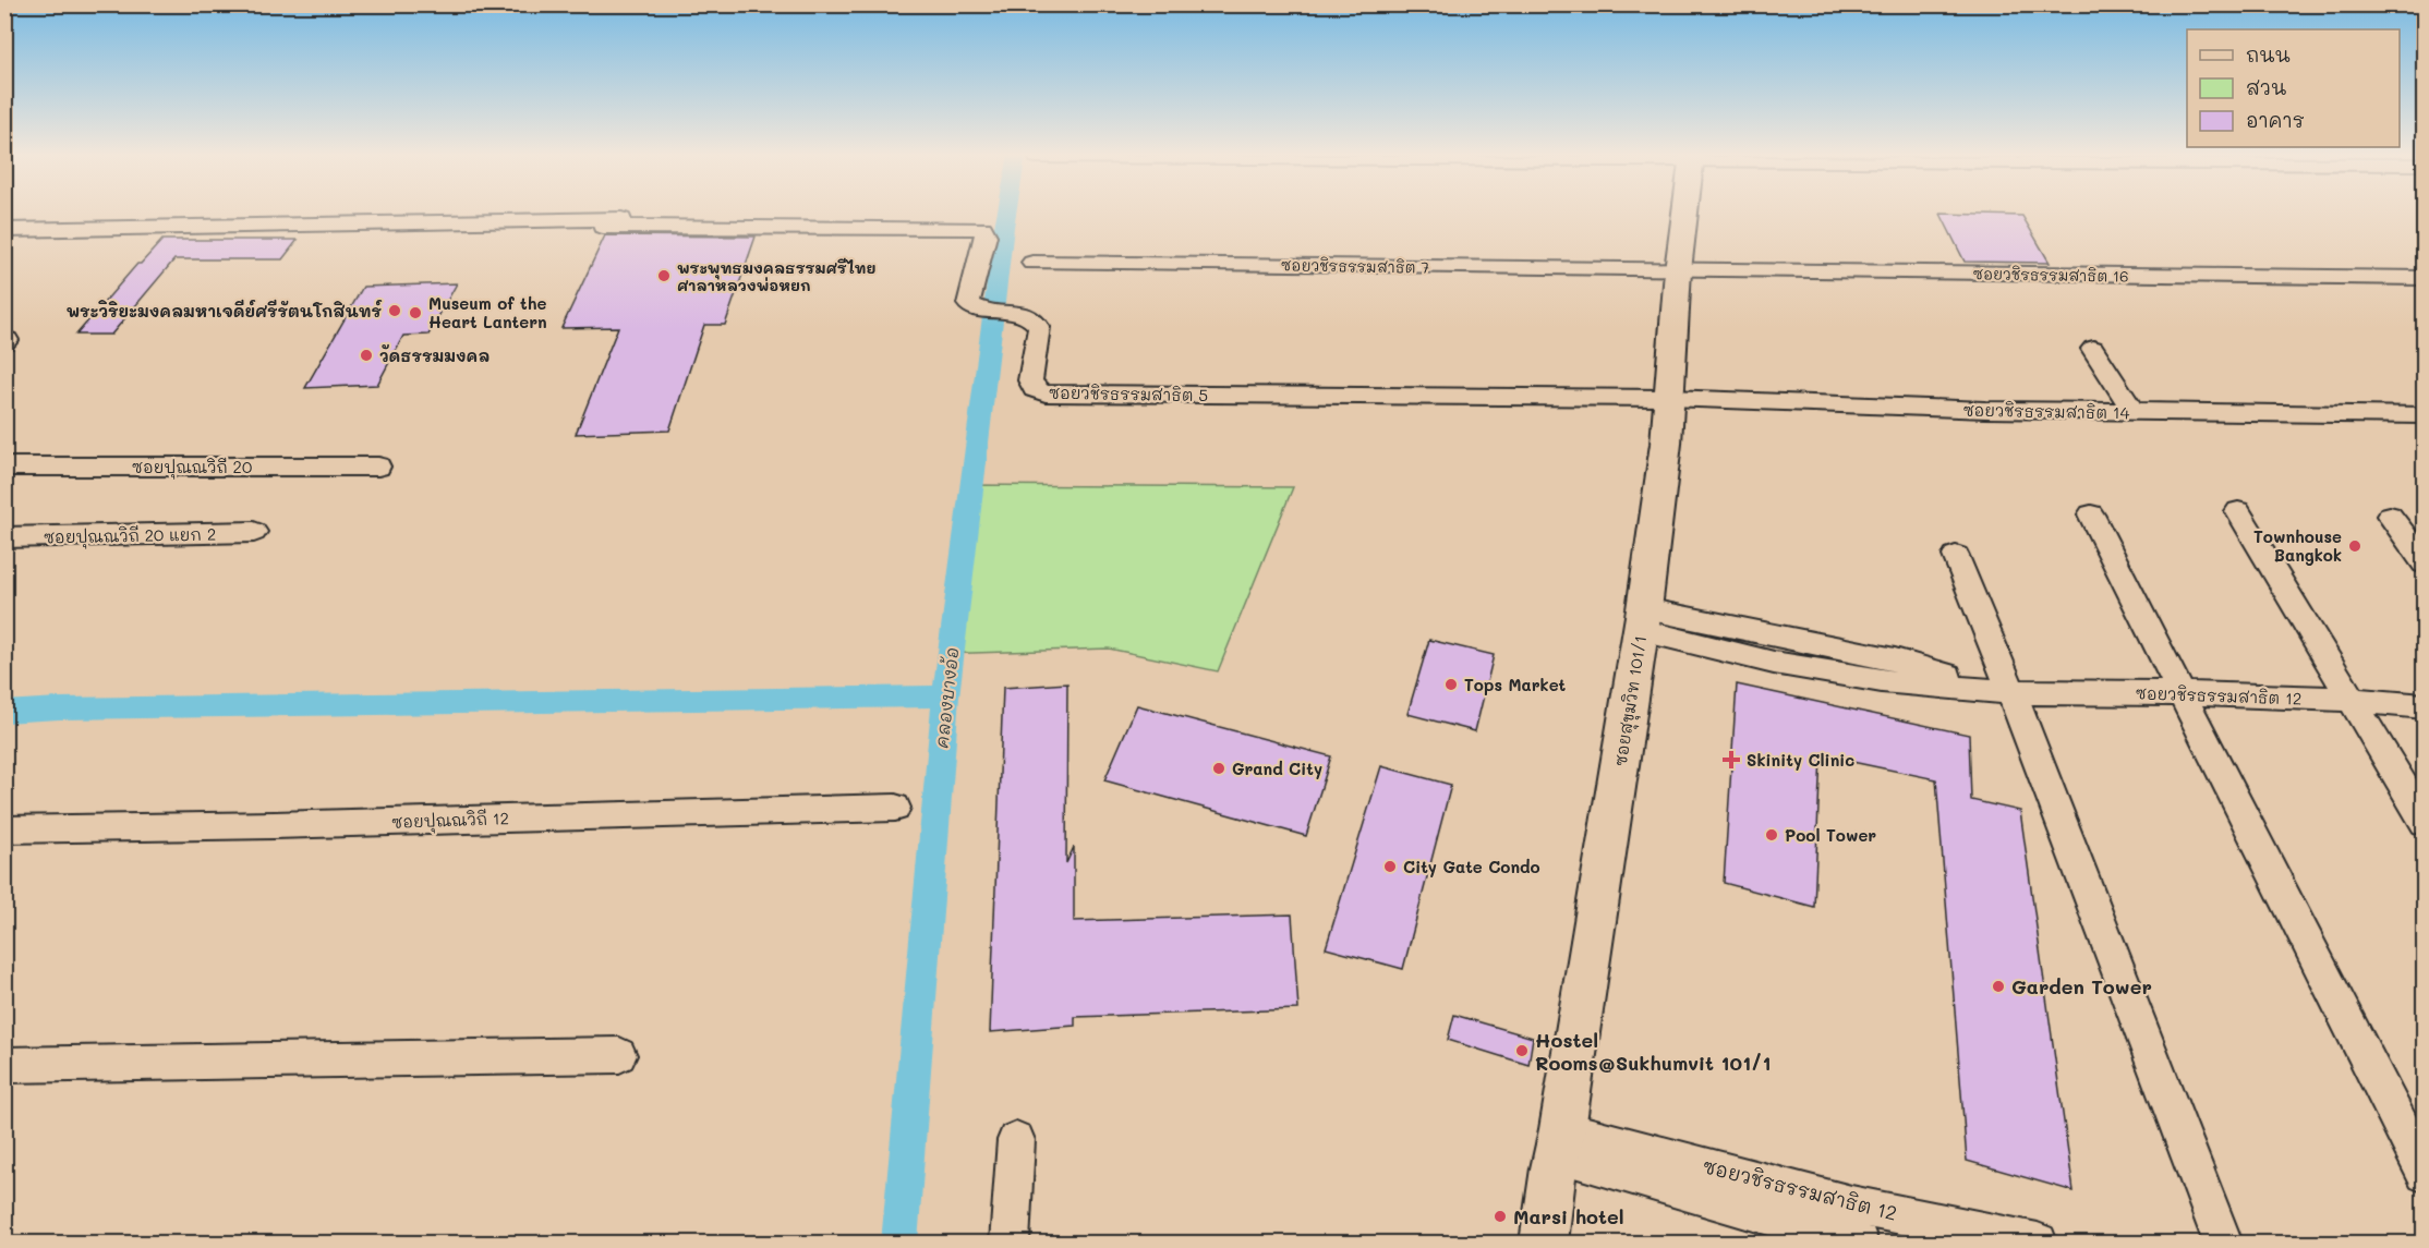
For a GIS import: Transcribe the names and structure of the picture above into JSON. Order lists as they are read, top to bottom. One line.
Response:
{"streets":{"street":["ซอยวชิรธรรมสาธิต 7","ซอยวชิรธรรมสาธิต 16","ซอยวชิรธรรมสาธิต 5","ซอยวชิรธรรมสาธิต 14","ซอยปุณณวิถี 20","ซอยปุณณวิถี 20 แยก 2","ซอยวชิรธรรมสาธิต 12","ซอยสุขุมวิท 101/1","ซอยปุณณวิถี 12"]},"crossings":[["ซอยวชิรธรรมสาธิต 7","ซอยวชิรธรรมสาธิต 16"],["ซอยวชิรธรรมสาธิต 7","ซอยสุขุมวิท 101/1"],["ซอยวชิรธรรมสาธิต 16","ซอยสุขุมวิท 101/1"],["ซอยวชิรธรรมสาธิต 5","ซอยวชิรธรรมสาธิต 14"],["ซอยวชิรธรรมสาธิต 5","ซอยสุขุมวิท 101/1"],["ซอยวชิรธรรมสาธิต 14","ซอยสุขุมวิท 101/1"],["ซอยวชิรธรรมสาธิต 12","ซอยสุขุมวิท 101/1"]],"water":["คลองบางอ้อ"],"places":{"other":["พระพุทธมงคลธรรมศรีไทย ศาลาหลวงพ่อหยก","พระวิริยะมงคลมหาเจดีย์ศรีรัตนโกสินทร์","Museum of the Heart Lantern","วัดธรรมมงคล","Townhouse Bangkok","Tops Market","Grand City","Pool Tower","City Gate Condo","Garden Tower","Hostel Rooms@Sukhumvit 101/1","Marsi hotel"],"health":["Skinity Clinic"]},"legend":["ถนน","สวน","อาคาร"]}
